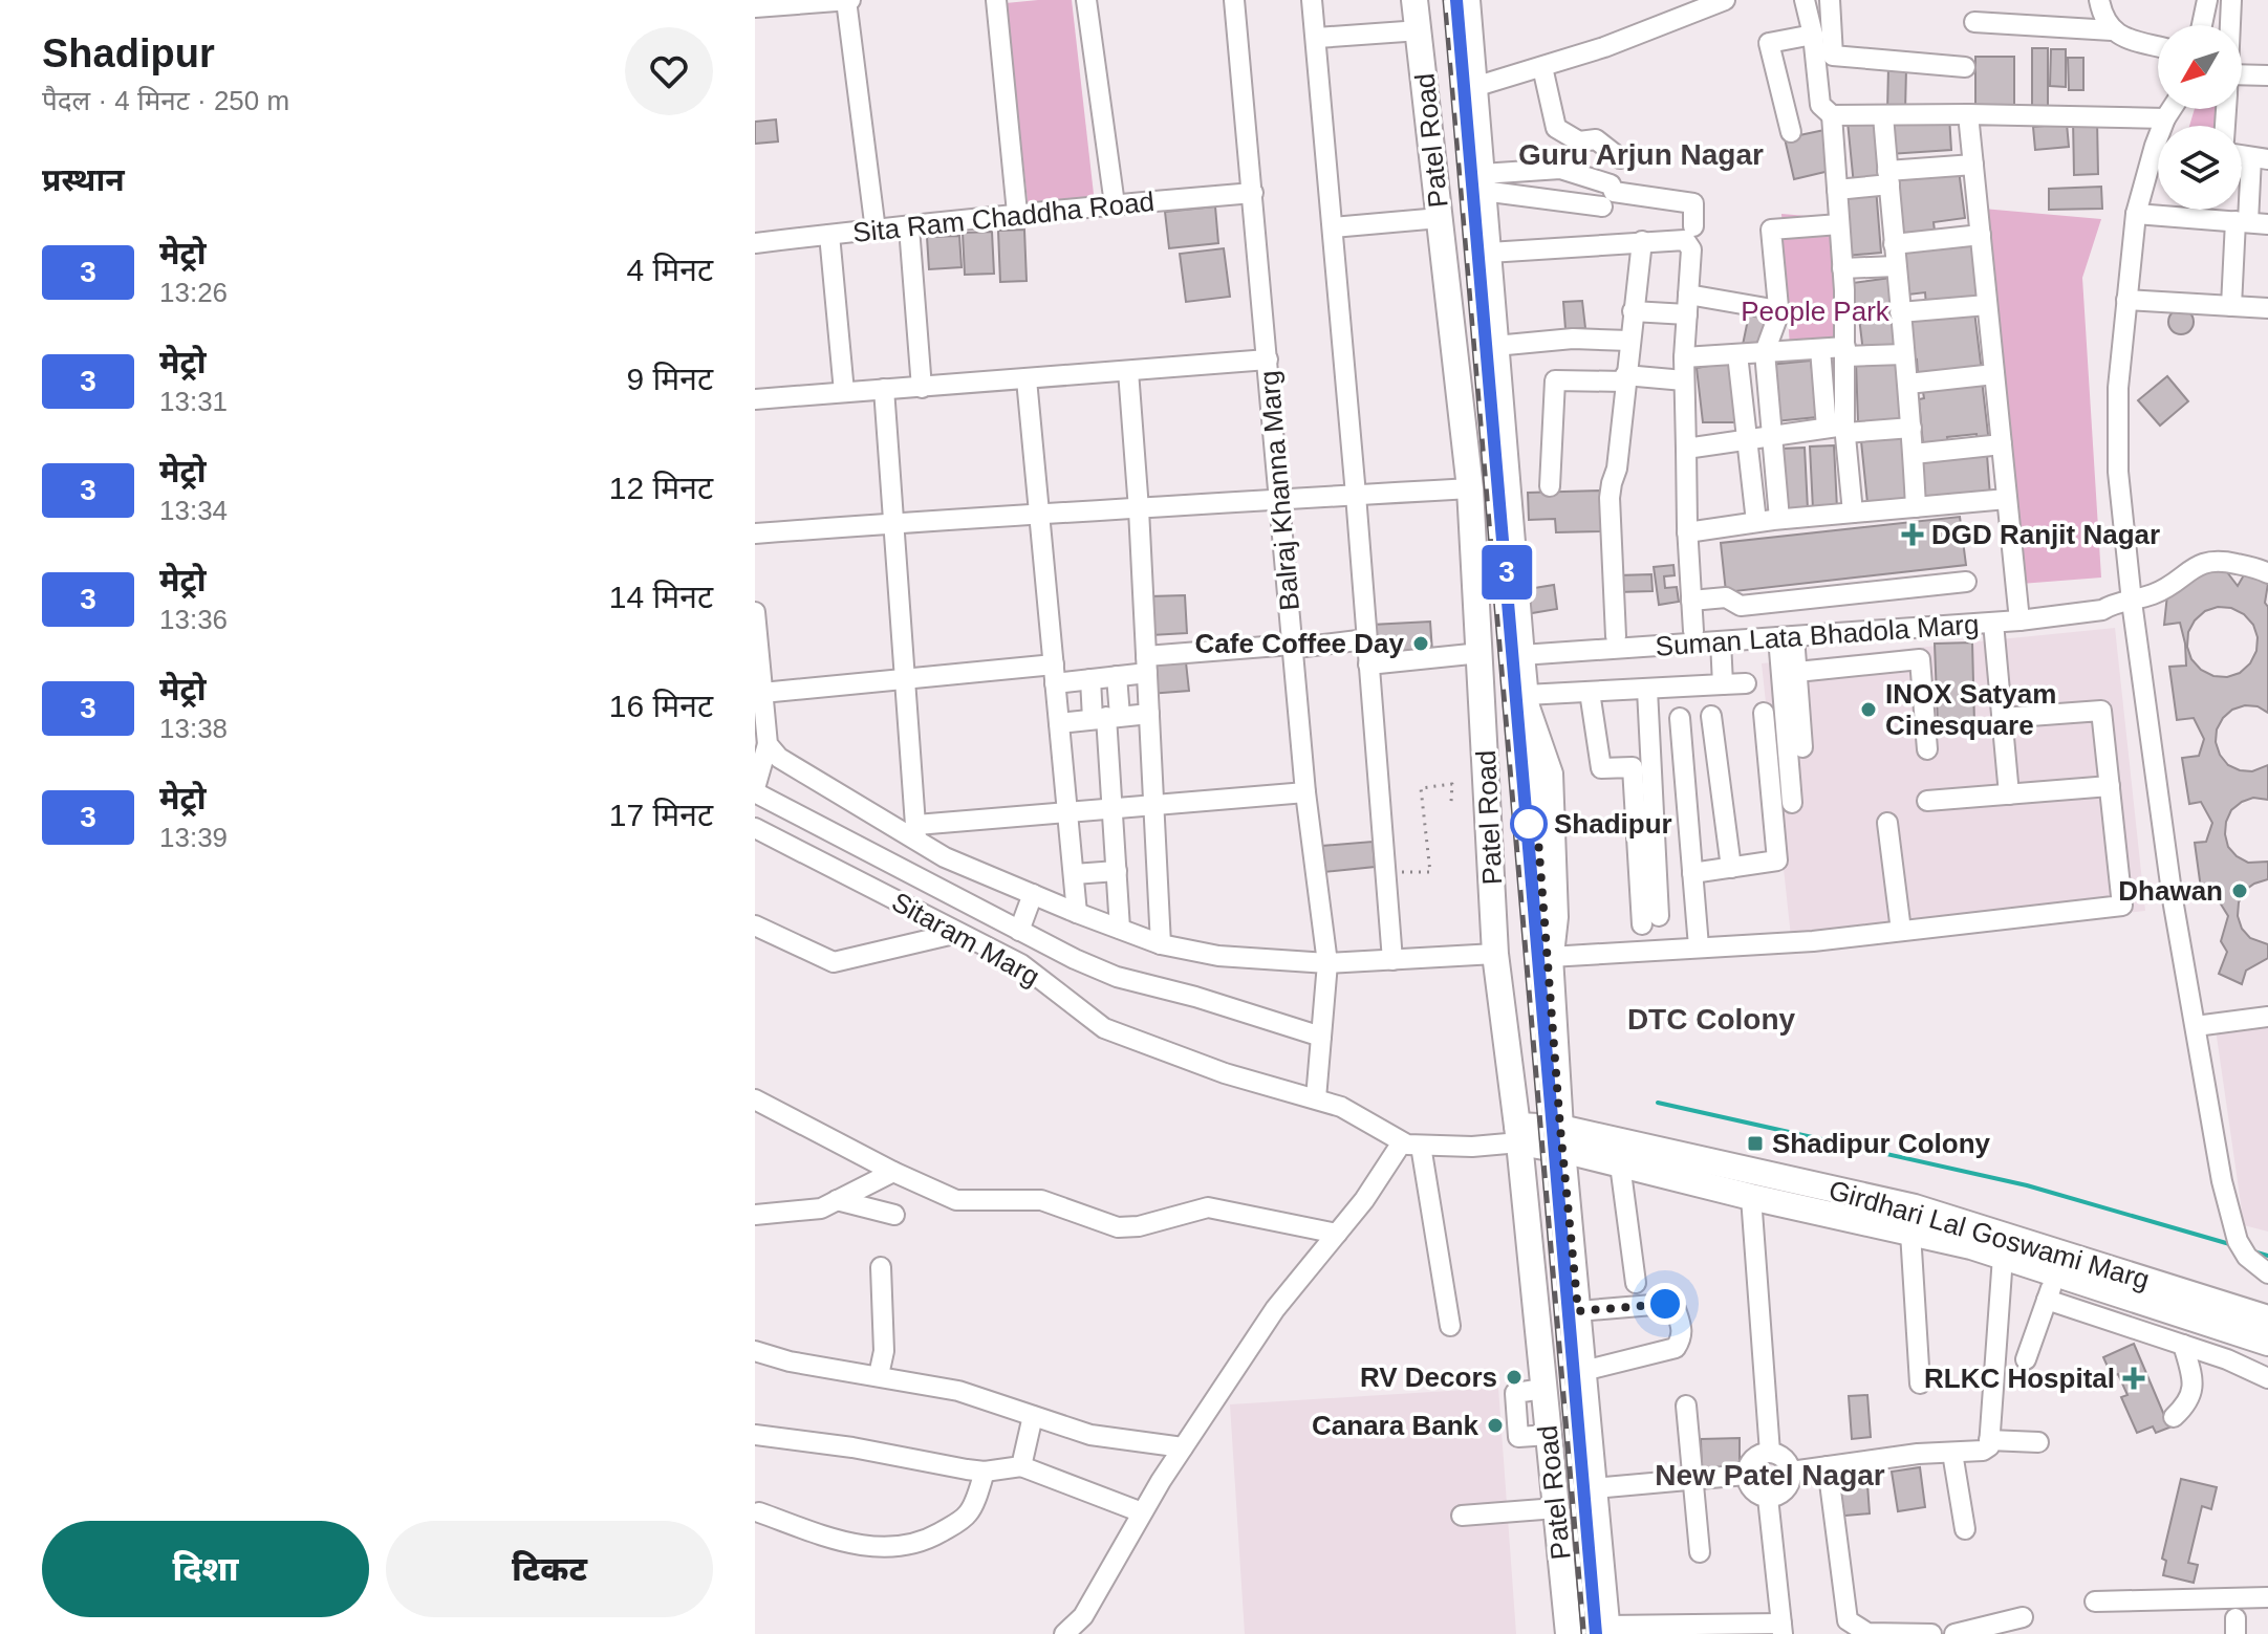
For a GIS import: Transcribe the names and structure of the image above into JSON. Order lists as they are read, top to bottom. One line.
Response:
{"streets":{"main road":["Patel Road","Girdhari Lal Goswami Marg"],"street":["Sita Ram Chaddha Road","Balraj Khanna Marg","Suman Lata Bhadola Marg","Sitaram Marg"]},"crossings":[["Patel Road","Suman Lata Bhadola Marg"],["Patel Road","Girdhari Lal Goswami Marg"],["Sita Ram Chaddha Road","Balraj Khanna Marg"],["Balraj Khanna Marg","Sitaram Marg"]],"districts":["Guru Arjun Nagar","DTC Colony","New Patel Nagar"],"parks":["People Park"],"places":{"health":["DGD Ranjit Nagar","RLKC Hospital"],"other":["Cafe Coffee Day","INOX Satyam Cinesquare","Shadipur","Dhawan","RV Decors","Canara Bank"],"transit":["Shadipur Colony"]},"lines":["metro line 3"],"north":"bottom left","page":{"heading":[["Shadipur","पैदल · 4 मिनट · 250 m"],"प्रस्थान"],"on_map":"3","list":[{"mark":"3","name":"मेट्रो","note":"13:26","value":"4 मिनट"},{"mark":"3","name":"मेट्रो","note":"13:31","value":"9 मिनट"},{"mark":"3","name":"मेट्रो","note":"13:34","value":"12 मिनट"},{"mark":"3","name":"मेट्रो","note":"13:36","value":"14 मिनट"},{"mark":"3","name":"मेट्रो","note":"13:38","value":"16 मिनट"},{"mark":"3","name":"मेट्रो","note":"13:39","value":"17 मिनट"}],"buttons":["दिशा","टिकट"]}}
